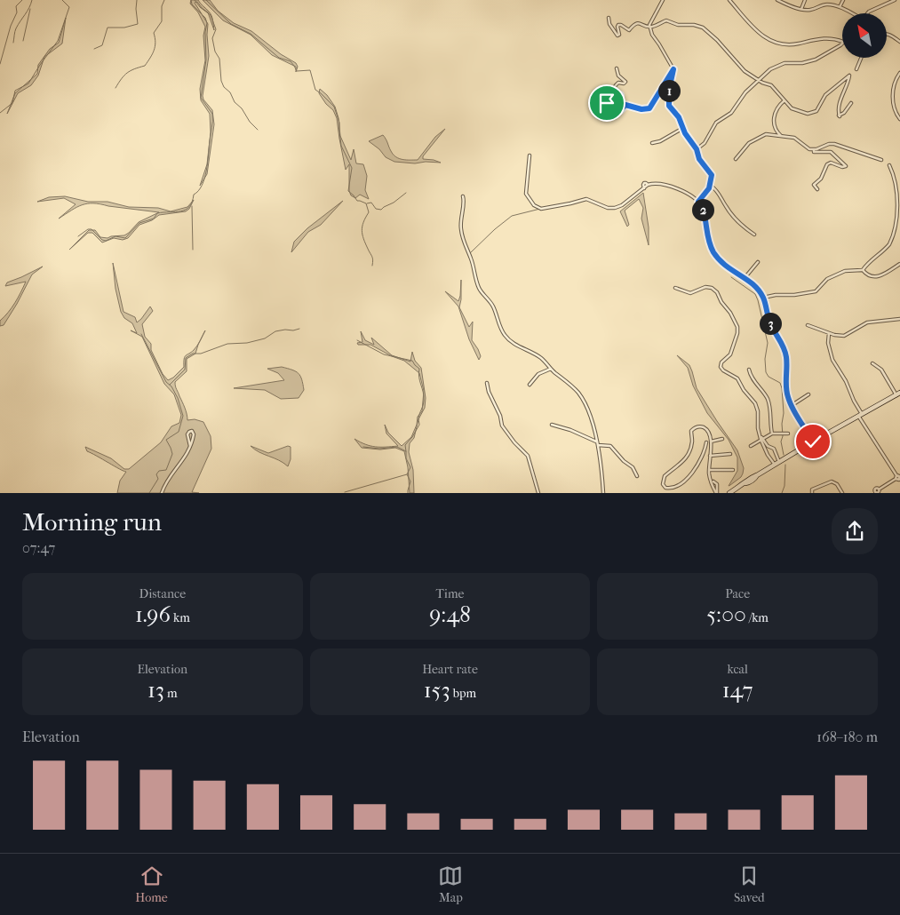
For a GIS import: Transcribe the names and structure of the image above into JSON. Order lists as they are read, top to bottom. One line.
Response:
{"north":"top left","page":{"pins":["1","2","3"],"heading":["Morning run","07:47"],"stats":[["Distance","1.96 km"],["Time","9:48"],["Pace","5:00 /km"],["Elevation","13 m"],["Heart rate","153 bpm"],["kcal","147"]],"chart":["Elevation","168–180 m"],"tabs":["Home","Map","Saved"]}}
